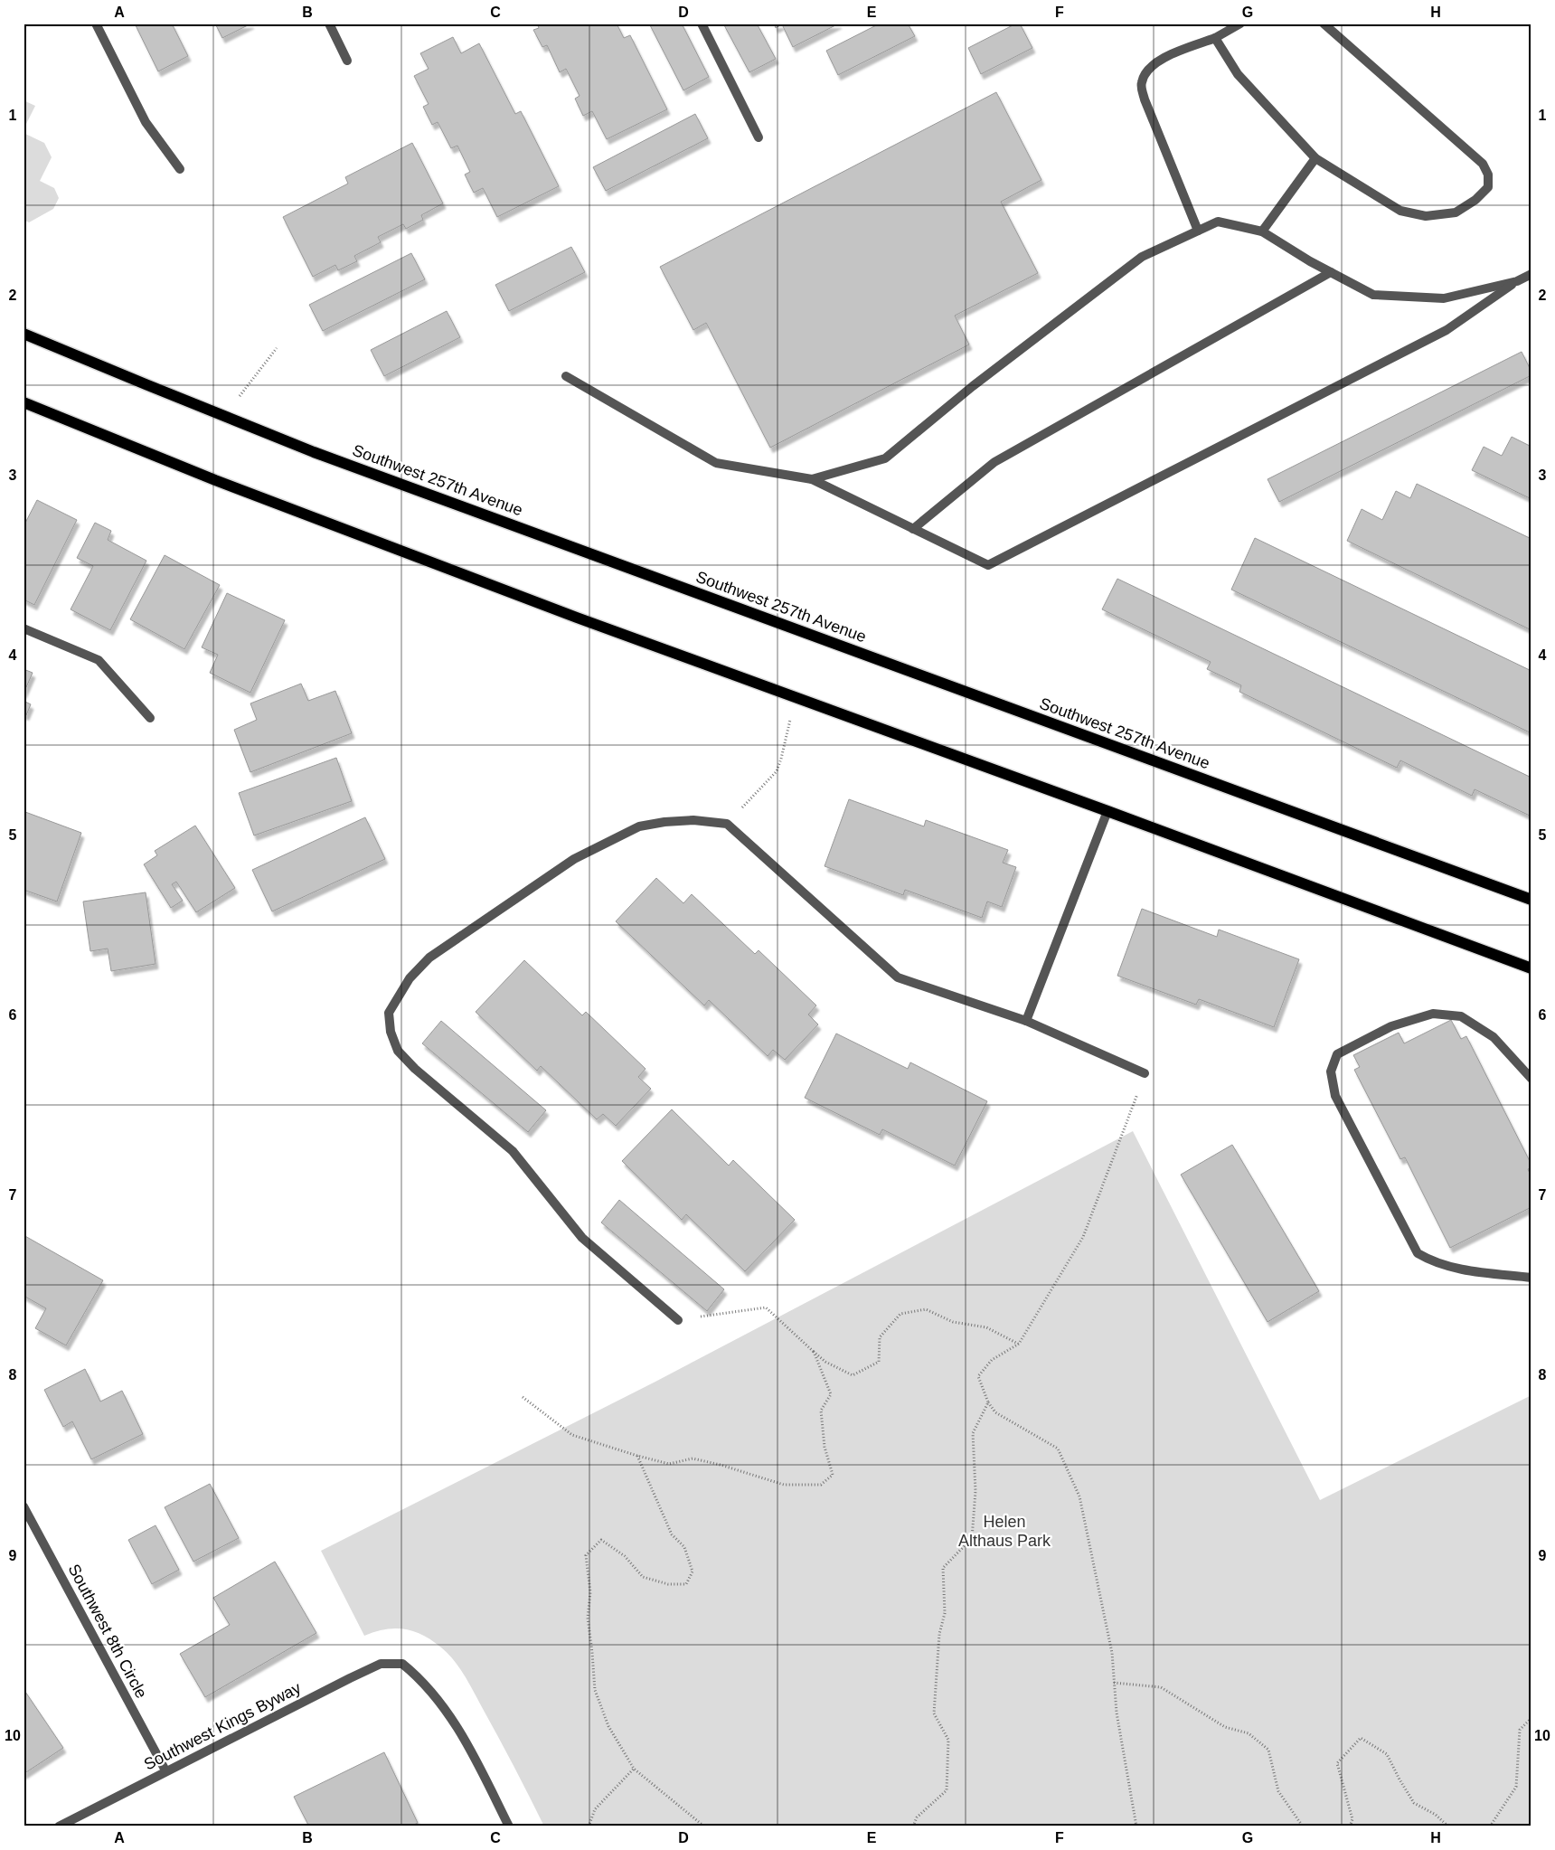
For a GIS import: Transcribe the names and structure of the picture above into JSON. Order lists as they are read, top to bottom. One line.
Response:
{"streets":{"main road":["Southwest 257th Avenue"],"street":["Southwest 8th Circle","Southwest Kings Byway"]},"crossings":[["Southwest 8th Circle","Southwest Kings Byway"]],"parks":["Helen Althaus Park"],"grid":{"columns":["A","B","C","D","E","F","G","H"],"rows":["1","2","3","4","5","6","7","8","9","10"]}}
